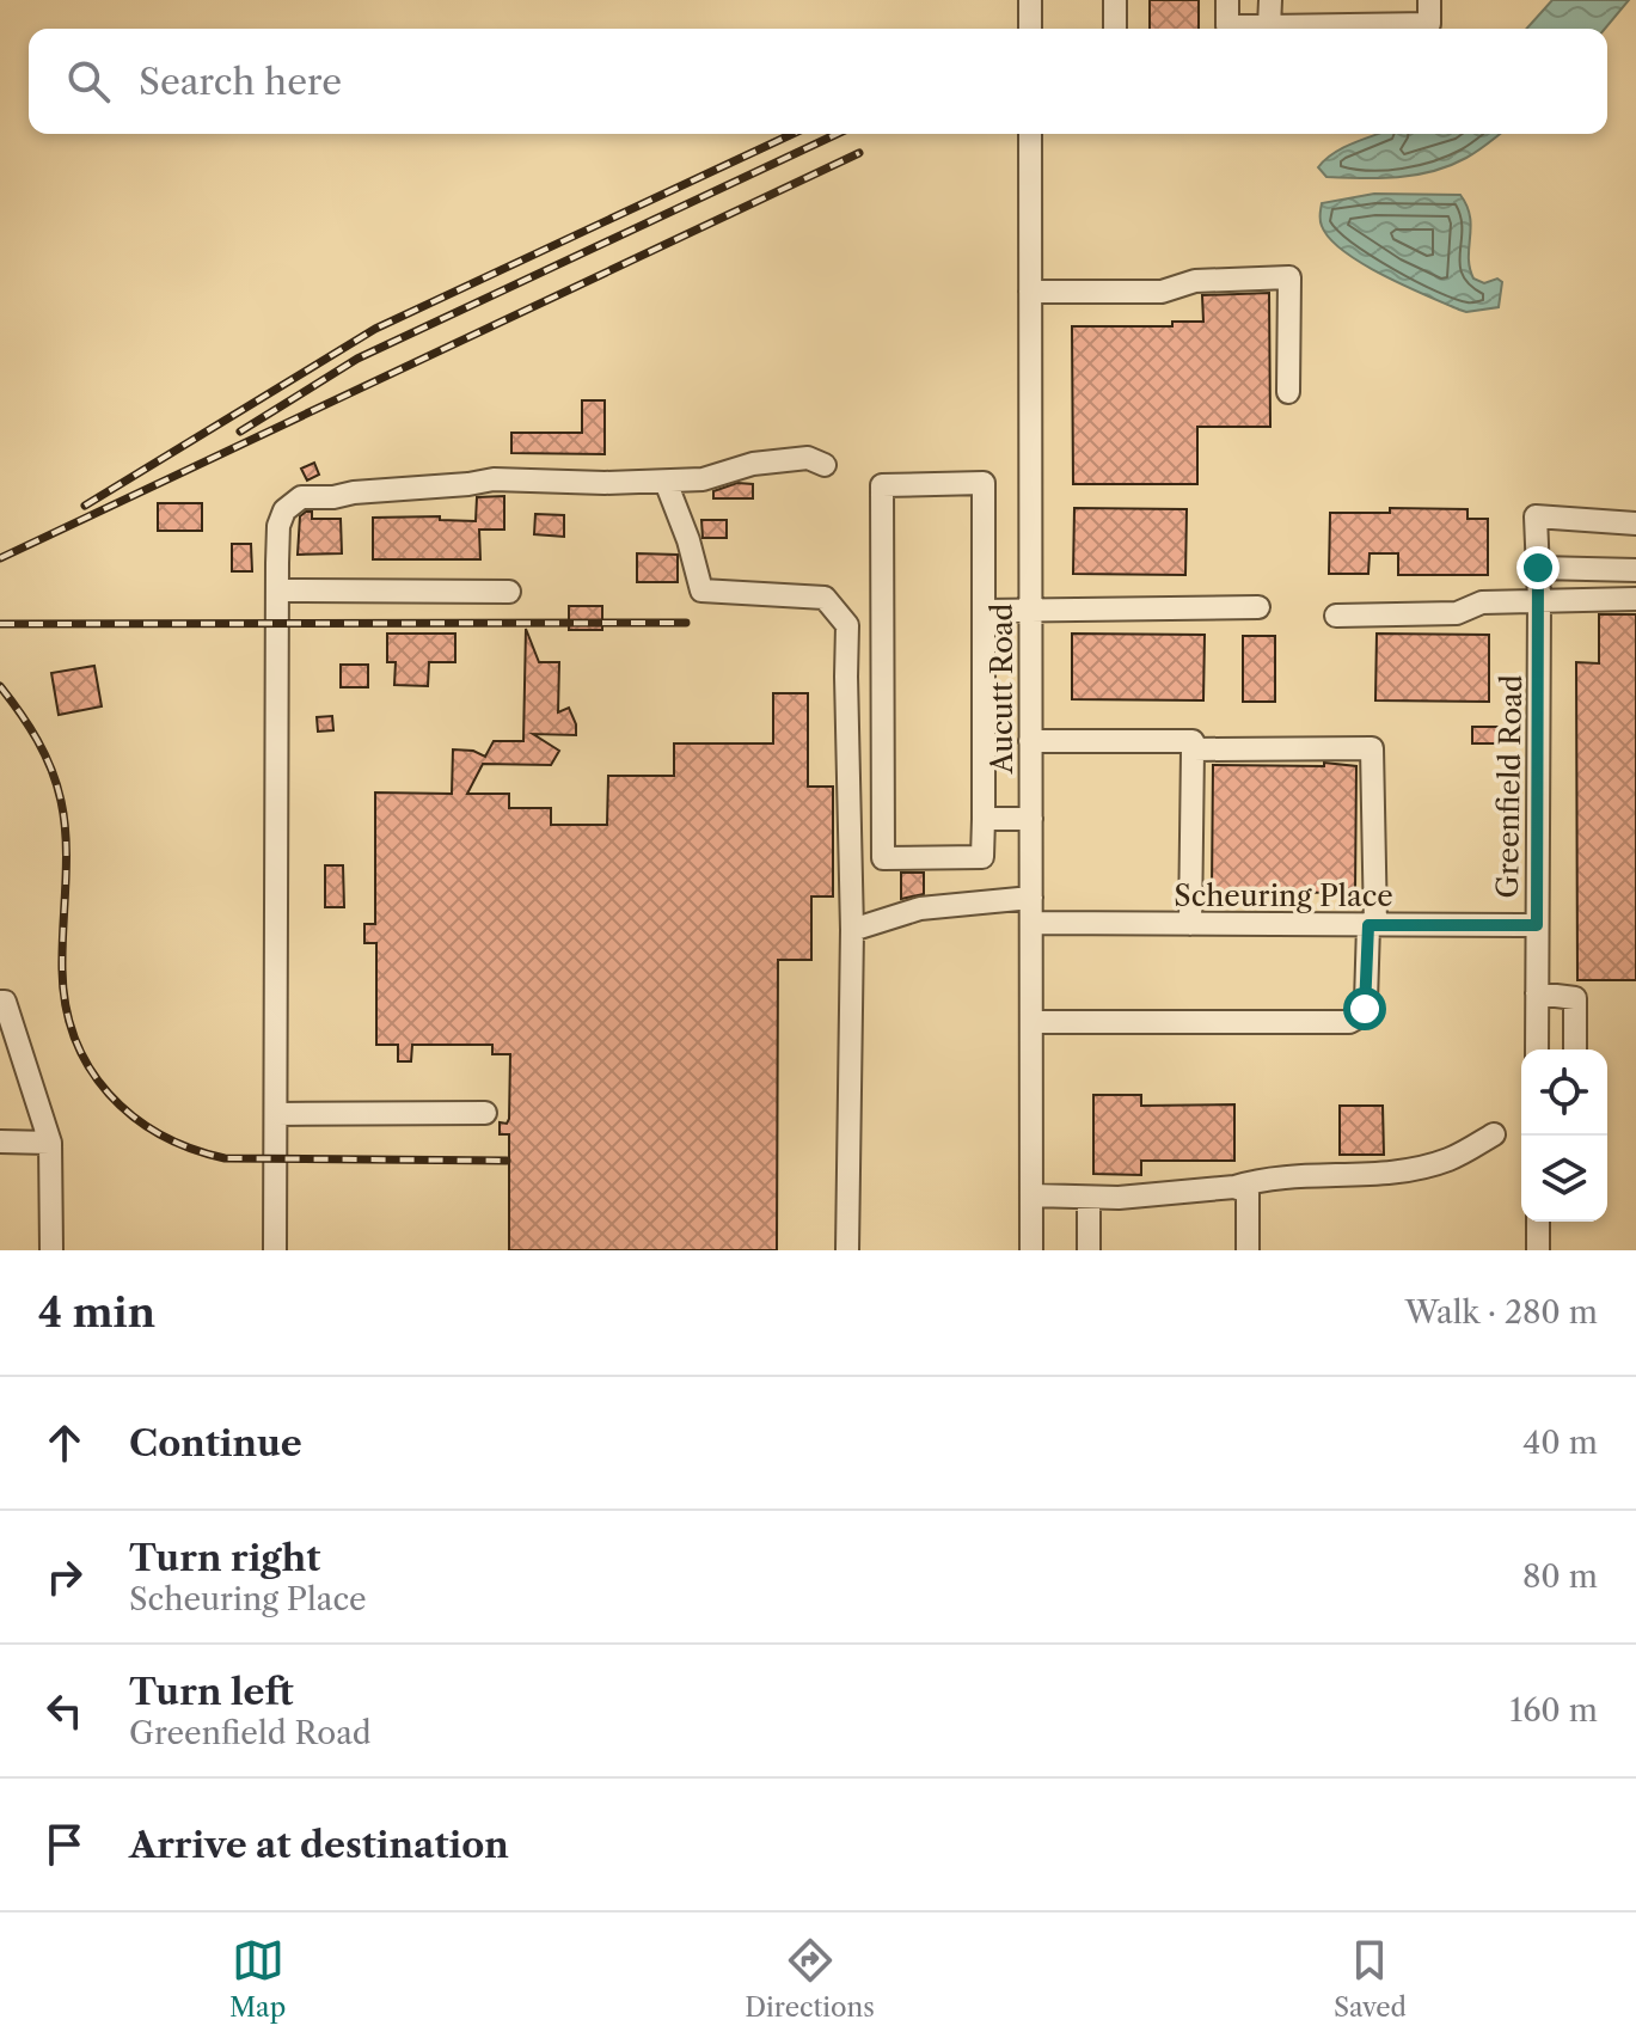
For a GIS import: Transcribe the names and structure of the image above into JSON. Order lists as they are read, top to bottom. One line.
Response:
{"streets":{"street":["Aucutt Road","Greenfield Road","Scheuring Place"]},"crossings":[["Aucutt Road","Scheuring Place"],["Greenfield Road","Scheuring Place"]],"page":{"search":"Search here","heading":["4 min","Walk · 280 m"],"list":[["Continue","40 m"],["Turn right","Scheuring Place","80 m"],["Turn left","Greenfield Road","160 m"],"Arrive at destination"],"nav":["Map","Directions","Saved"]}}
